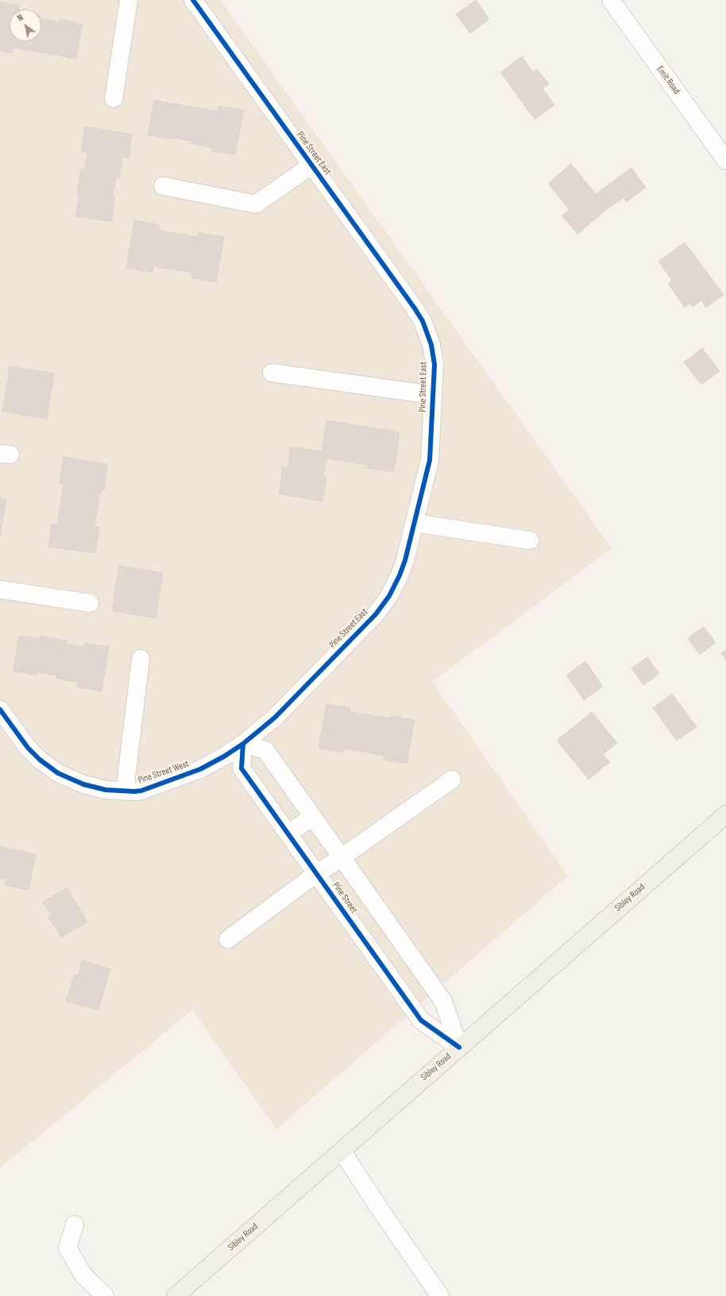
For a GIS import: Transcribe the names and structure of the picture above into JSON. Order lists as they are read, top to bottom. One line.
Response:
{"streets":{"main road":["Sibley Road"],"street":["Emit Road","Pine Street East","Pine Street West","Pine Street"]},"crossings":[["Pine Street East","Pine Street West"],["Pine Street East","Pine Street"],["Pine Street West","Pine Street"],["Pine Street","Sibley Road"]],"north":"top left"}
